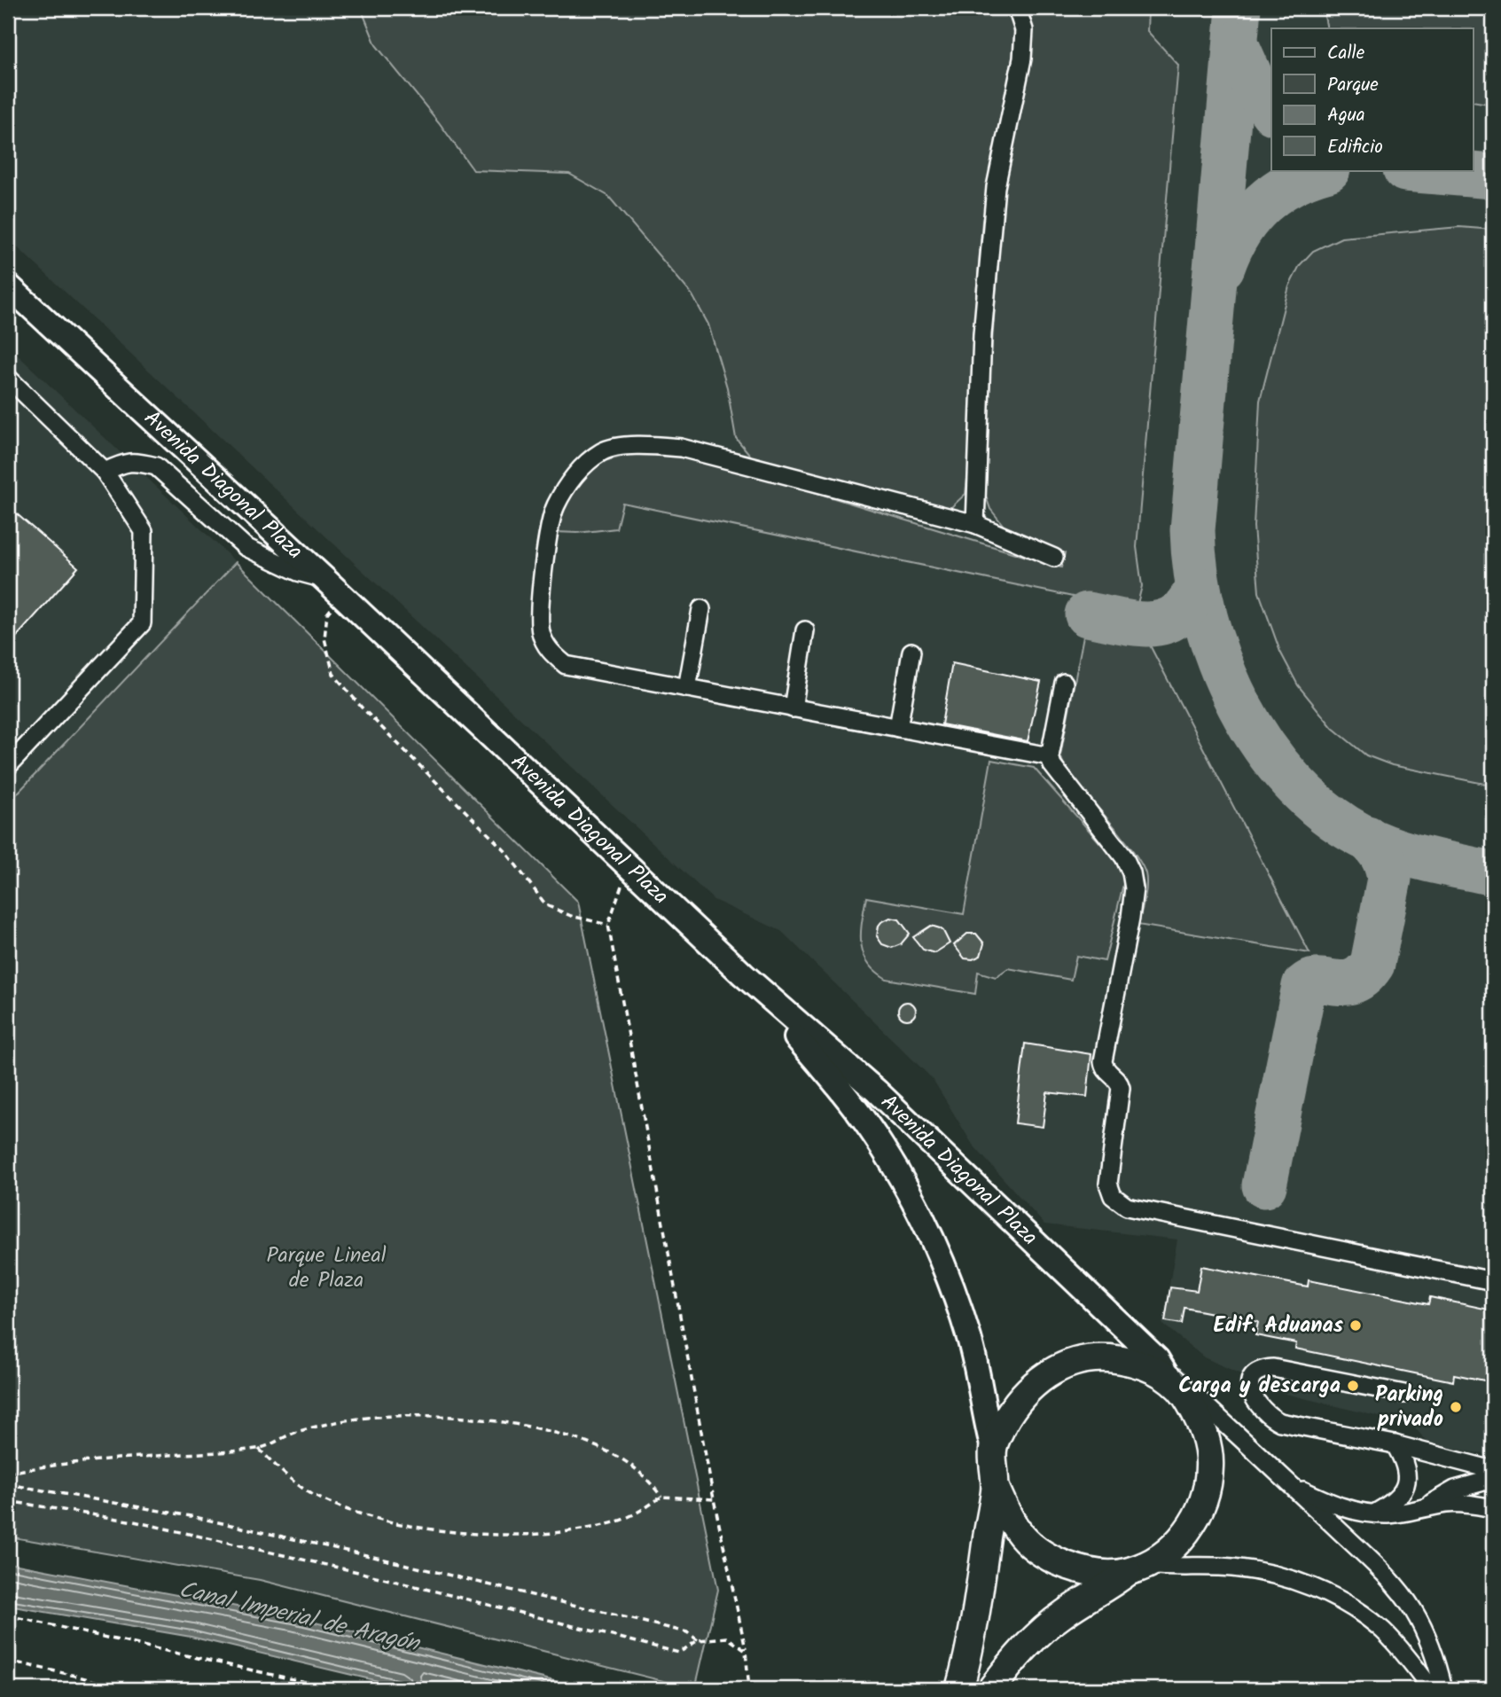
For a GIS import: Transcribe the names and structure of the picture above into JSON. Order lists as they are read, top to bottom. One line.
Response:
{"streets":{"main road":["Avenida Diagonal Plaza"]},"water":["Canal Imperial de Aragón"],"parks":["Parque Lineal de Plaza"],"places":["Edif. Aduanas","Carga y descarga","Parking privado"],"legend":["Calle","Parque","Agua","Edificio"]}
